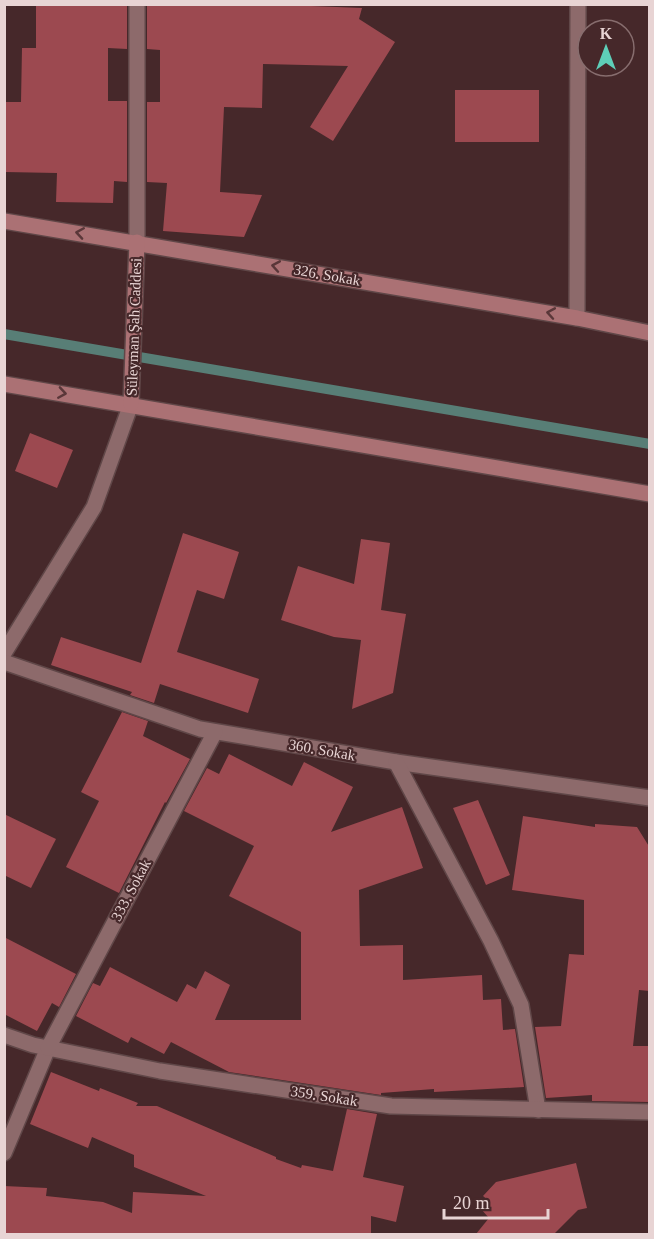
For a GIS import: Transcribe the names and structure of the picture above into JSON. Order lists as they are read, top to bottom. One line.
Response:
{"streets":{"street":["326. Sokak","Süleyman Şah Caddesi","360. Sokak","333. Sokak","359. Sokak"]},"crossings":[["326. Sokak","Süleyman Şah Caddesi"],["360. Sokak","333. Sokak"],["333. Sokak","359. Sokak"]],"one_way":["326. Sokak"],"scale_bar":"20 m","north":"top"}
